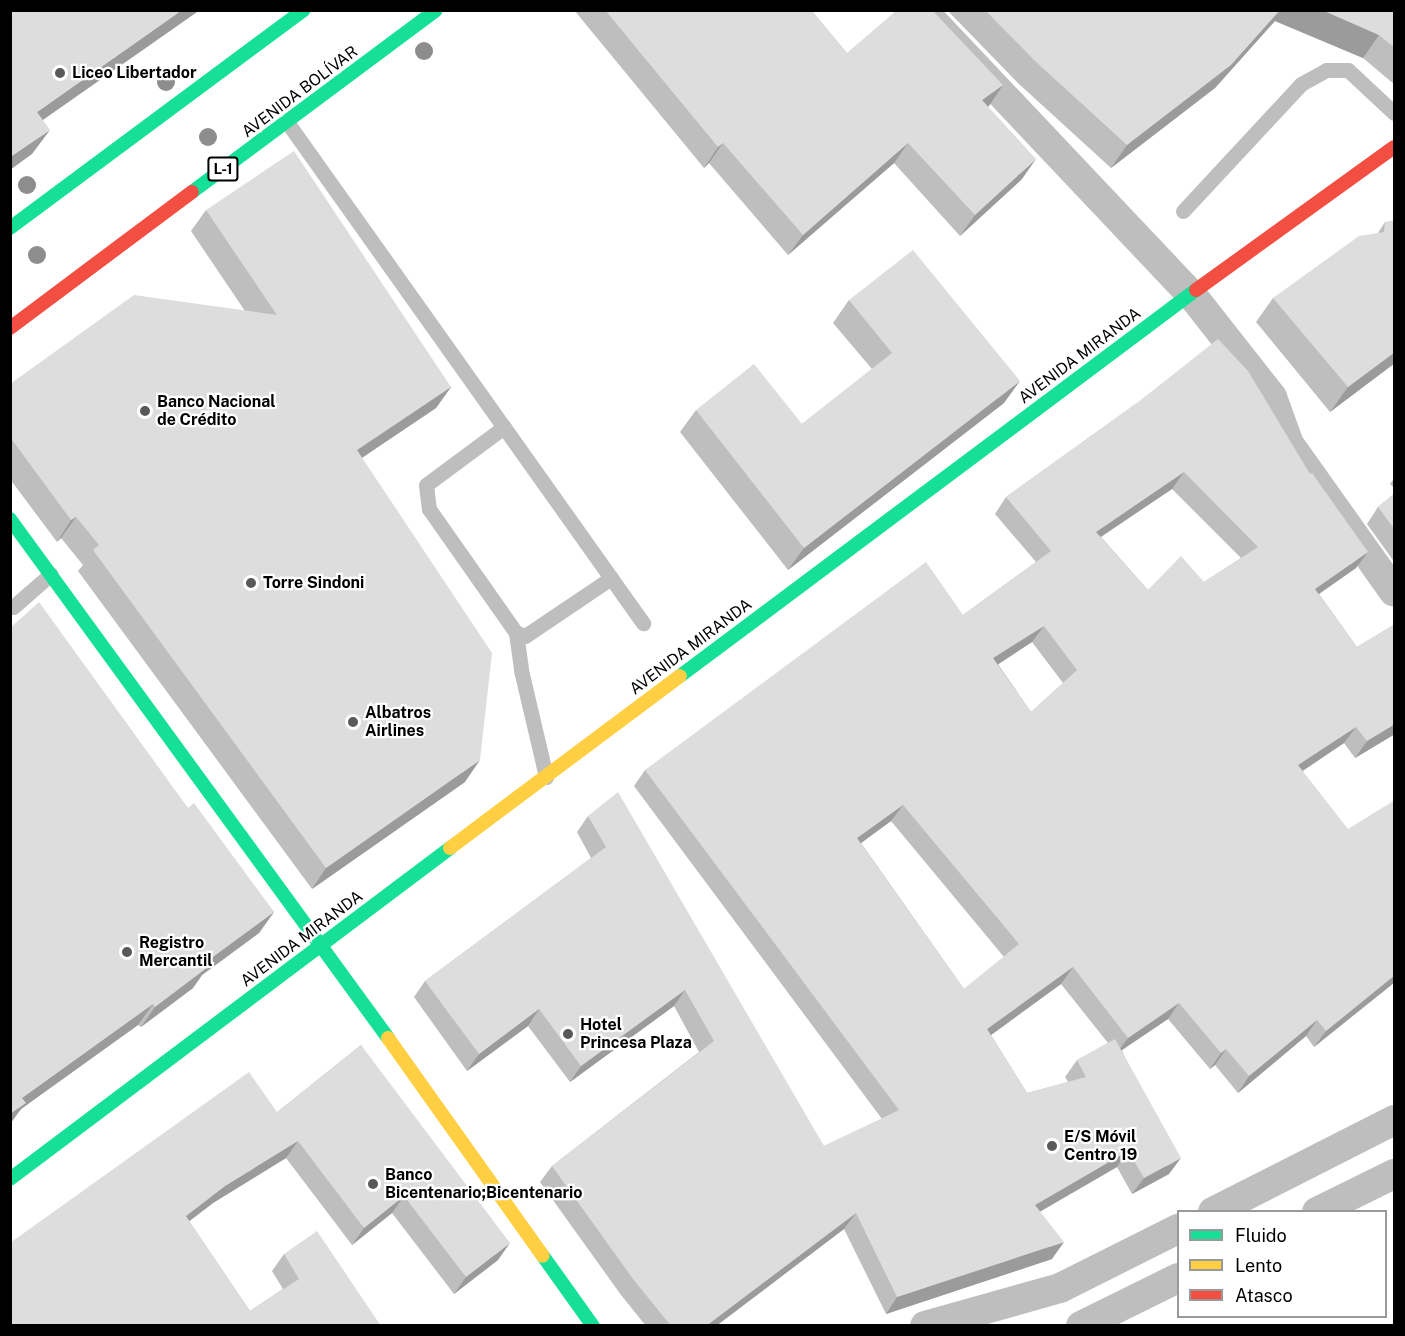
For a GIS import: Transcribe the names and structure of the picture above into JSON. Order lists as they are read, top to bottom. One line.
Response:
{"streets":{"street":["AVENIDA BOLÍVAR","L-1","AVENIDA MIRANDA"]},"places":["Liceo Libertador","Banco Nacional de Crédito","Torre Sindoni","Albatros Airlines","Registro Mercantil","Hotel Princesa Plaza","E/S Móvil Centro 19","Banco Bicentenario;Bicentenario"],"legend":["Fluido","Lento","Atasco"]}
